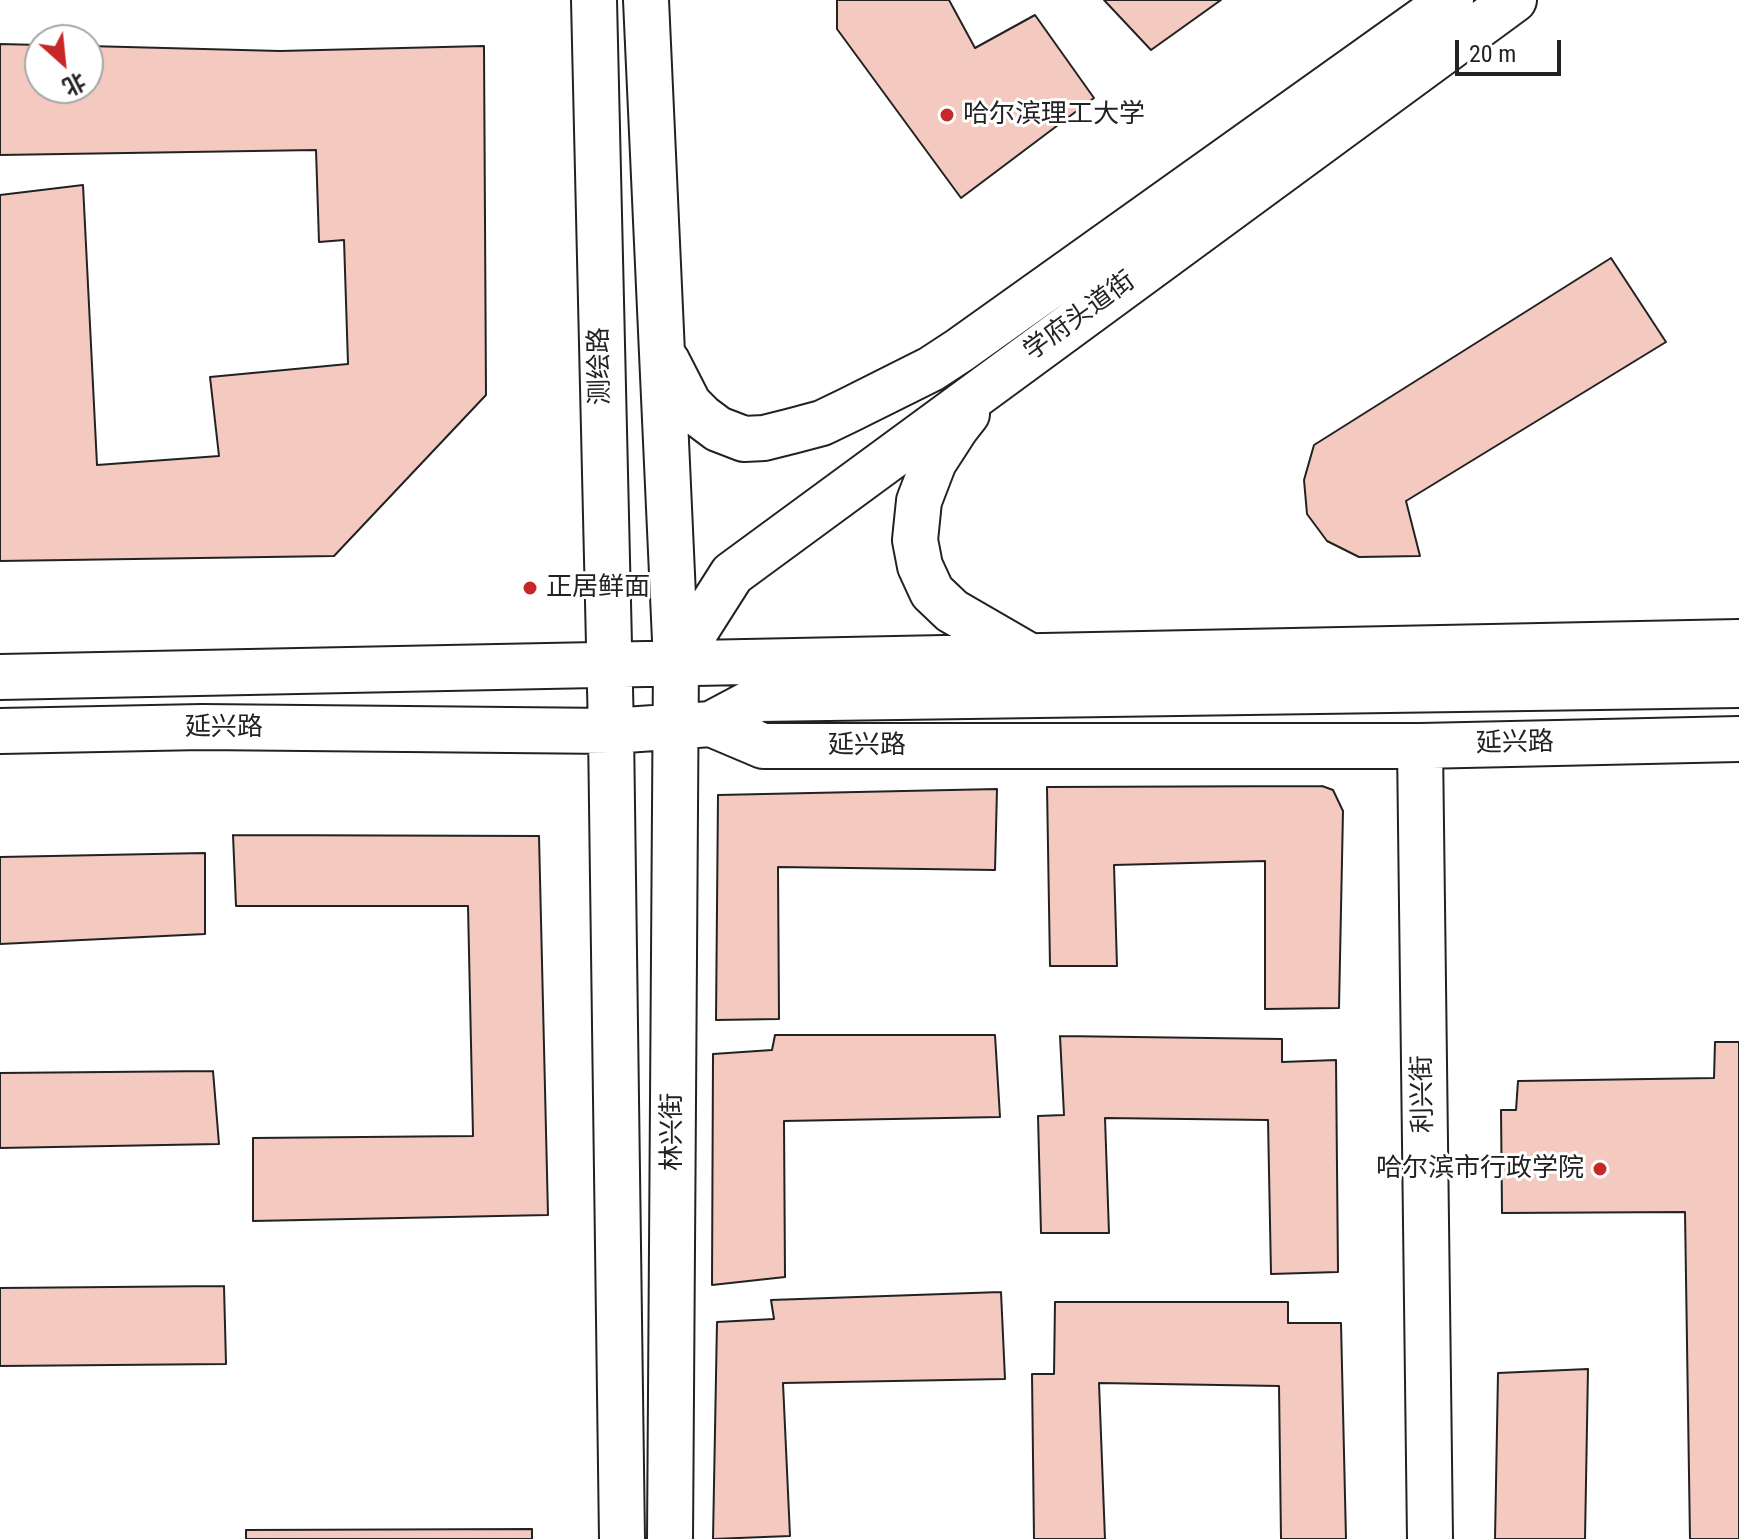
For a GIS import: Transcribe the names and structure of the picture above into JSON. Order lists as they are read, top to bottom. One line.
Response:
{"streets":{"main road":["学府头道街","测绘路","延兴路","利兴街","林兴街"]},"crossings":[["学府头道街","延兴路"],["测绘路","延兴路"],["延兴路","利兴街"],["延兴路","林兴街"]],"places":["哈尔滨理工大学","正居鲜面","哈尔滨市行政学院"],"scale_bar":"20 m","north":"bottom right"}
